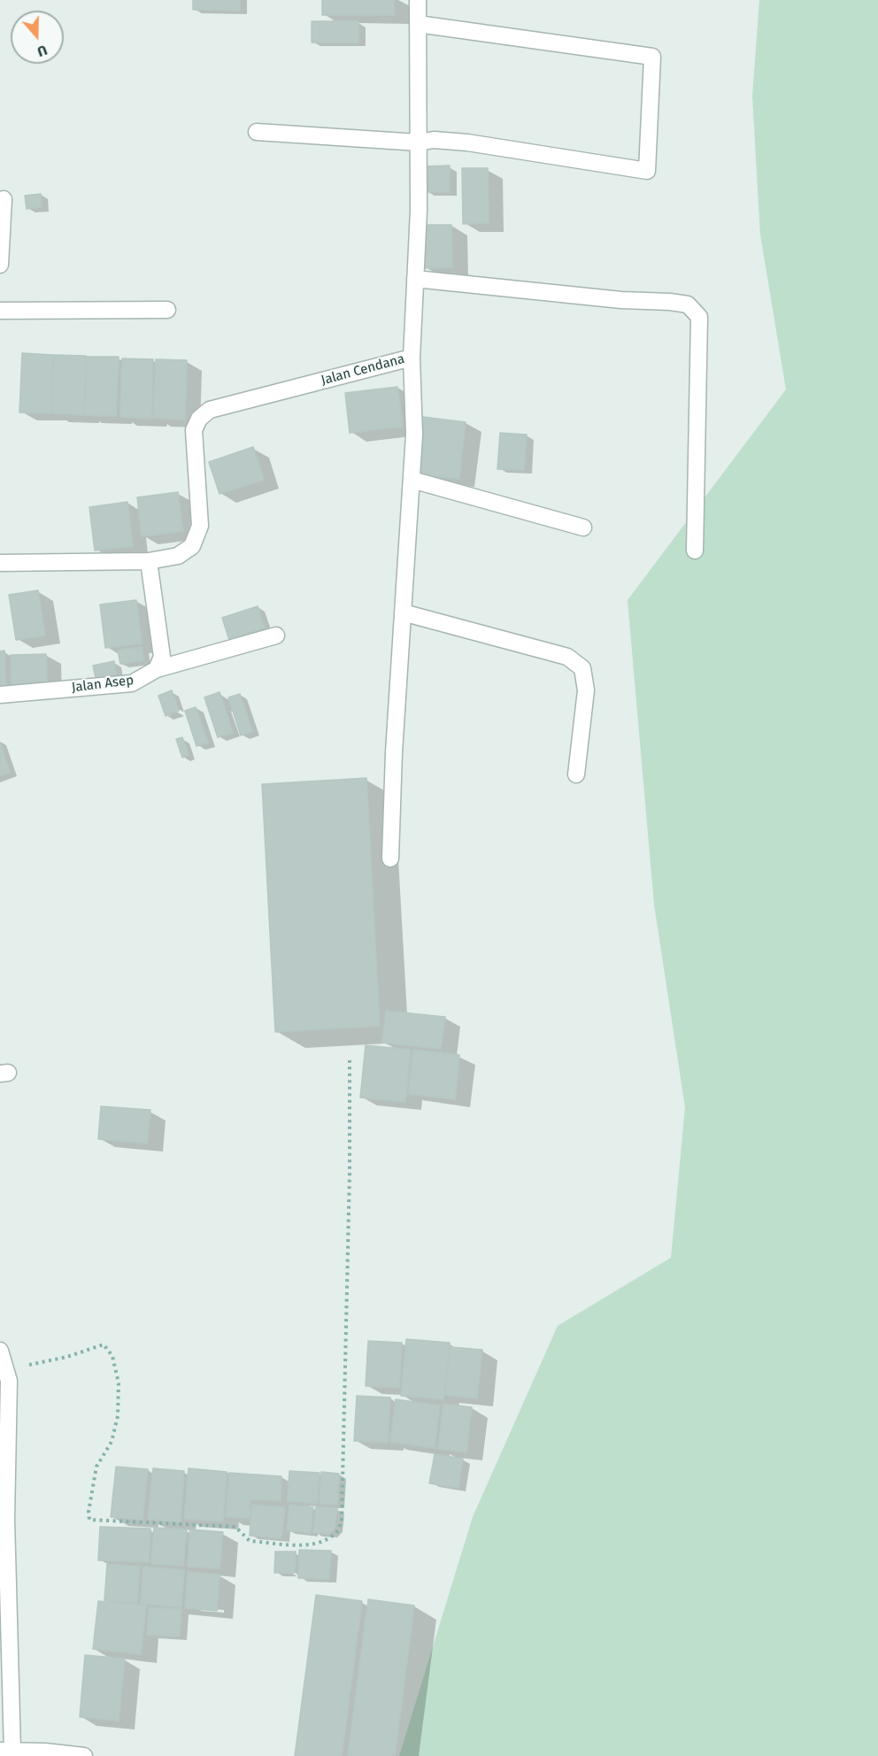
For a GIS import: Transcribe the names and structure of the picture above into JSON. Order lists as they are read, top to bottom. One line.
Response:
{"streets":{"street":["Jalan Cendana","Jalan Asep"]},"north":"bottom"}
